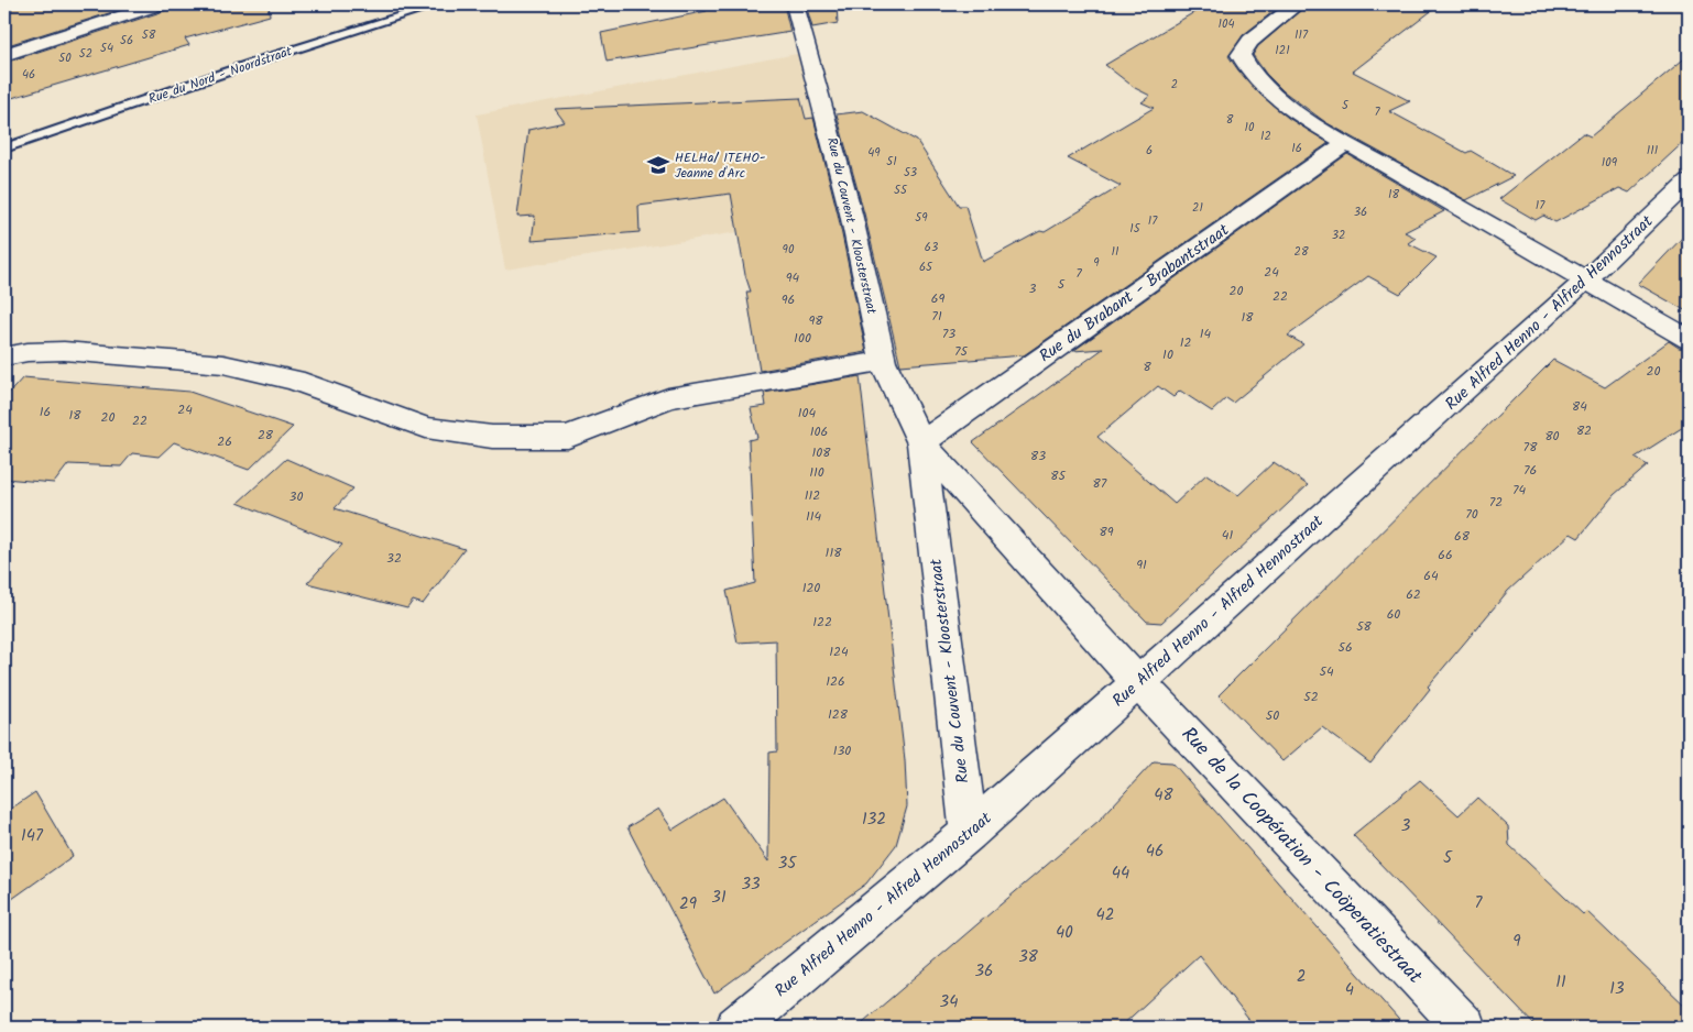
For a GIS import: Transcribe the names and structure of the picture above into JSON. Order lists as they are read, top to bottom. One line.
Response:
{"streets":{"street":["Rue du Couvent - Kloosterstraat","Rue du Brabant - Brabantstraat","Rue Alfred Henno - Alfred Hennostraat","Rue de la Coopération - Coöperatiestraat"],"lane":["Rue du Nord - Noordstraat"]},"crossings":[["Rue du Couvent - Kloosterstraat","Rue du Brabant - Brabantstraat"],["Rue du Couvent - Kloosterstraat","Rue Alfred Henno - Alfred Hennostraat"],["Rue du Couvent - Kloosterstraat","Rue de la Coopération - Coöperatiestraat"],["Rue Alfred Henno - Alfred Hennostraat","Rue de la Coopération - Coöperatiestraat"]],"places":{"school or university":["HELHa/ ITEHO- Jeanne d'Arc"]},"house_numbers":["104","58","117","56","54","121","52","50","46","2","5","7","8","10","12","16","6","111","49","51","109","53","55","18","17","21","36","59","17","15","32","63","90","11","28","9","65","24","7","94","5","3","20","22","69","96","71","18","98","73","14","100","12","75","10","8","20","84","24","16","104","18","20","22","82","106","28","80","26","78","108","83","76","110","85","87","74","112","30","72","70","114","89","41","68","118","66","32","91","64","120","62","60","122","58","56","124","54","126","52","128","50","130","48","132","3","147","46","5","35","44","33","31","7","29","42","40","9","38","36","2","11","13","4","34"]}
